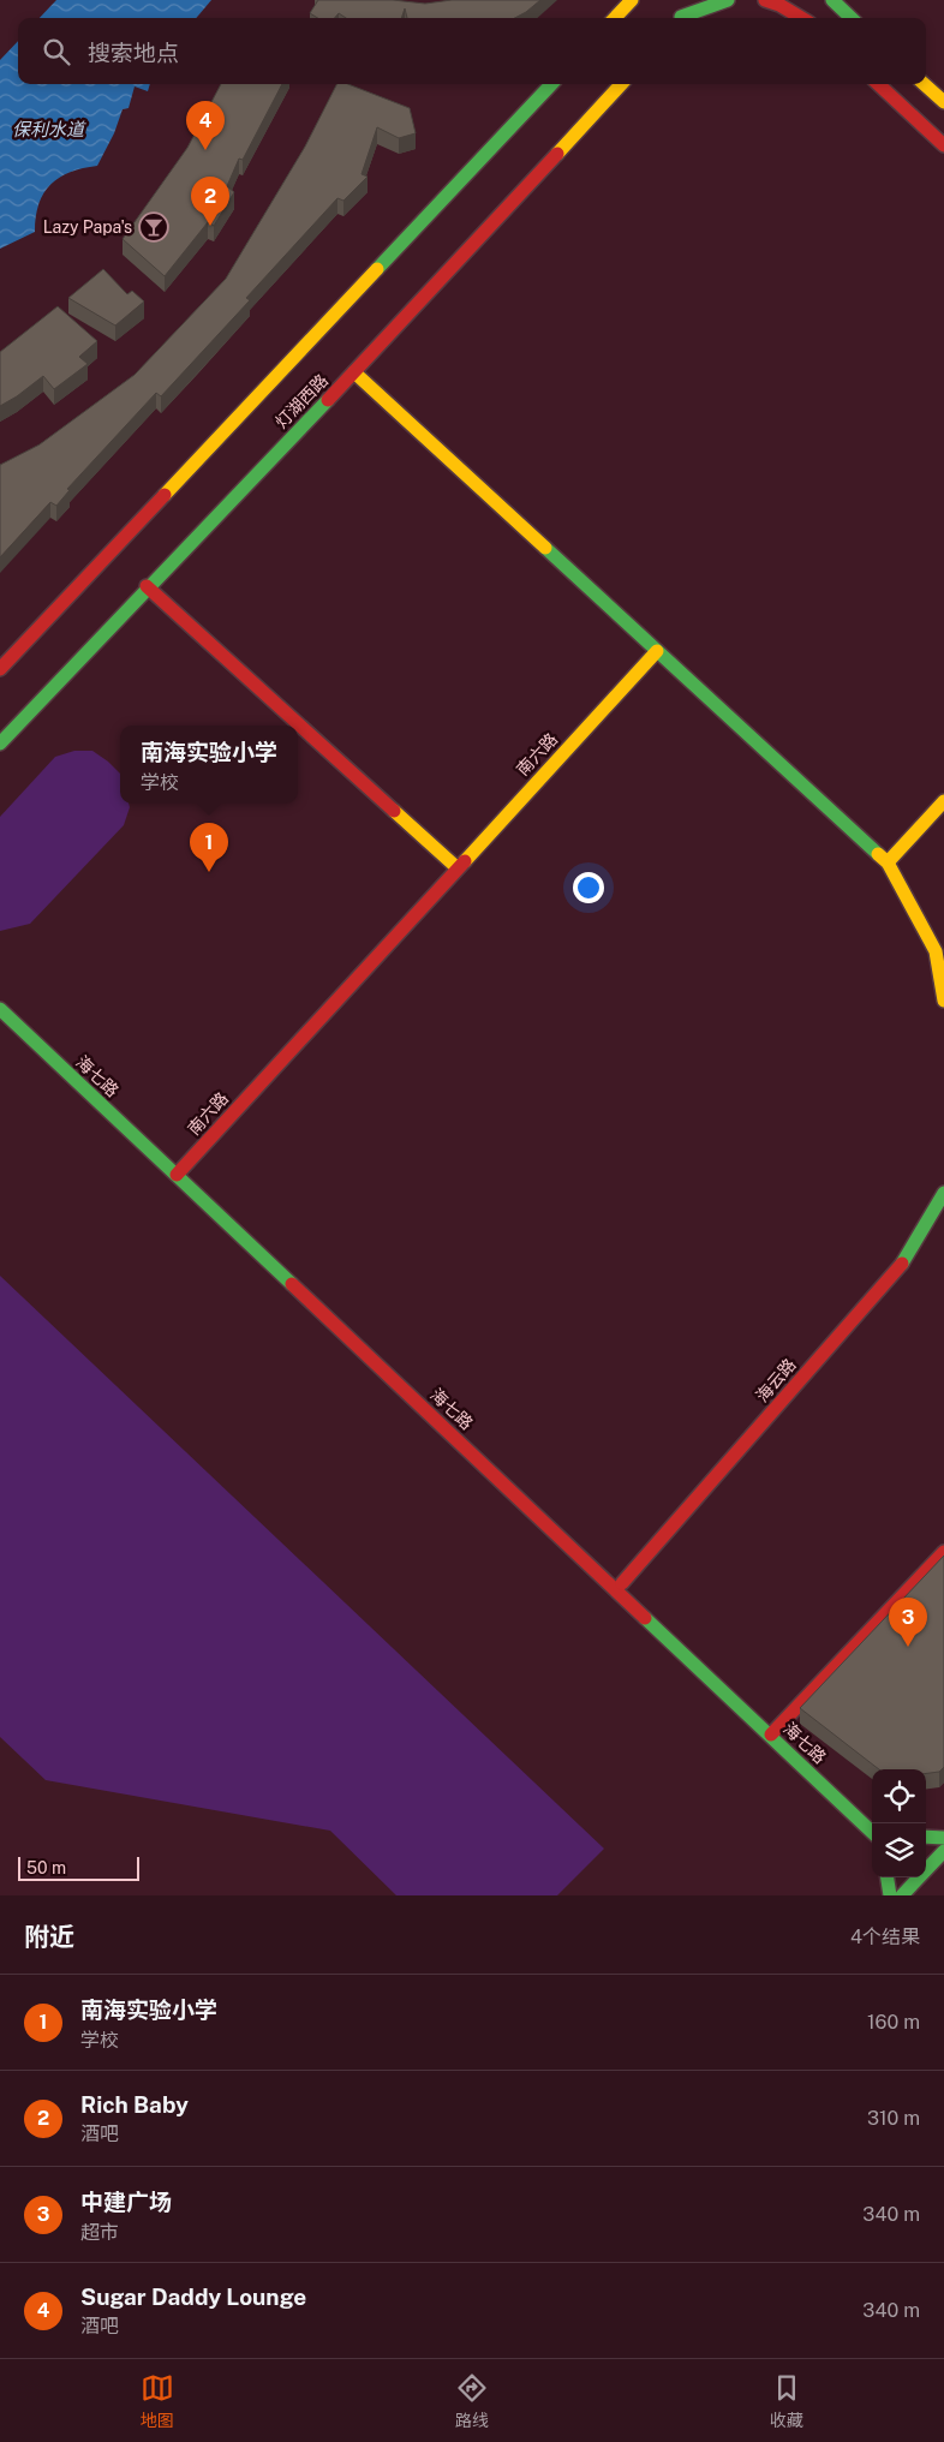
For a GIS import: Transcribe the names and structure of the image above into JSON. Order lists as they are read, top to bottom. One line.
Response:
{"streets":{"main road":["灯湖西路","南六路","海七路","海云路"]},"crossings":[["南六路","海七路"],["海七路","海云路"]],"water":["保利水道"],"places":{"bar":["Lazy Papa's"]},"scale_bar":"50 m","page":{"search":"搜索地点","pins":["4","2","1","3"],"popup":["南海实验小学","学校"],"scale":"50 m","heading":["附近","4个结果"],"list":[{"mark":"1","name":"南海实验小学","note":"学校","value":"160 m"},{"mark":"2","name":"Rich Baby","note":"酒吧","value":"310 m"},{"mark":"3","name":"中建广场","note":"超市","value":"340 m"},{"mark":"4","name":"Sugar Daddy Lounge","note":"酒吧","value":"340 m"}],"nav":["地图","路线","收藏"]}}
